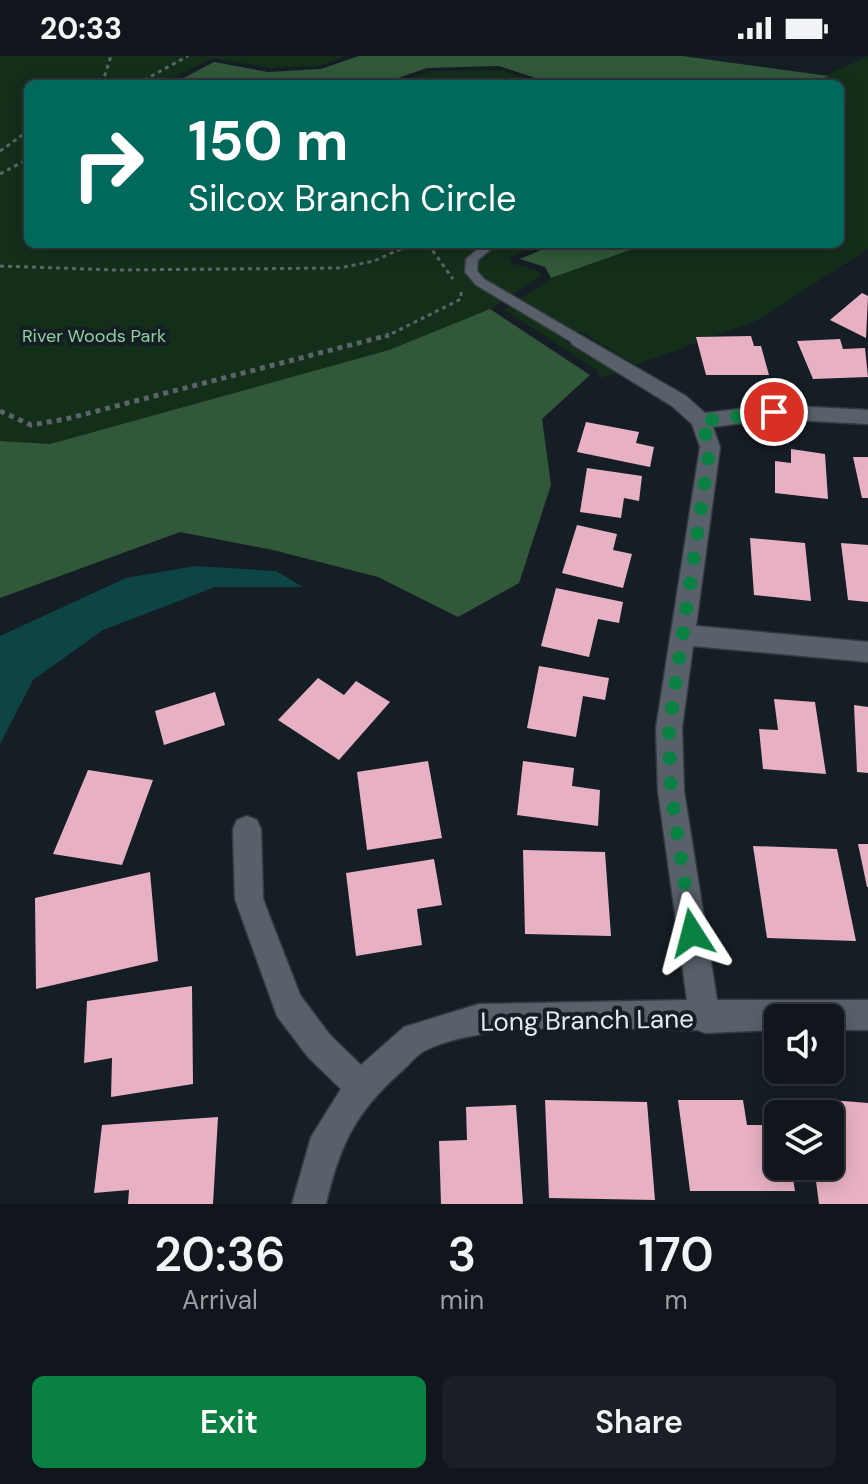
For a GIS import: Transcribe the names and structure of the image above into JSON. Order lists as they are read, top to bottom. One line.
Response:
{"streets":{"street":["Long Branch Lane"]},"parks":["River Woods Park"],"page":{"status":"20:33","turn":["150 m","Silcox Branch Circle"],"eta":["20:36","Arrival","3","min","170","m"],"buttons":["Exit","Share"]}}
